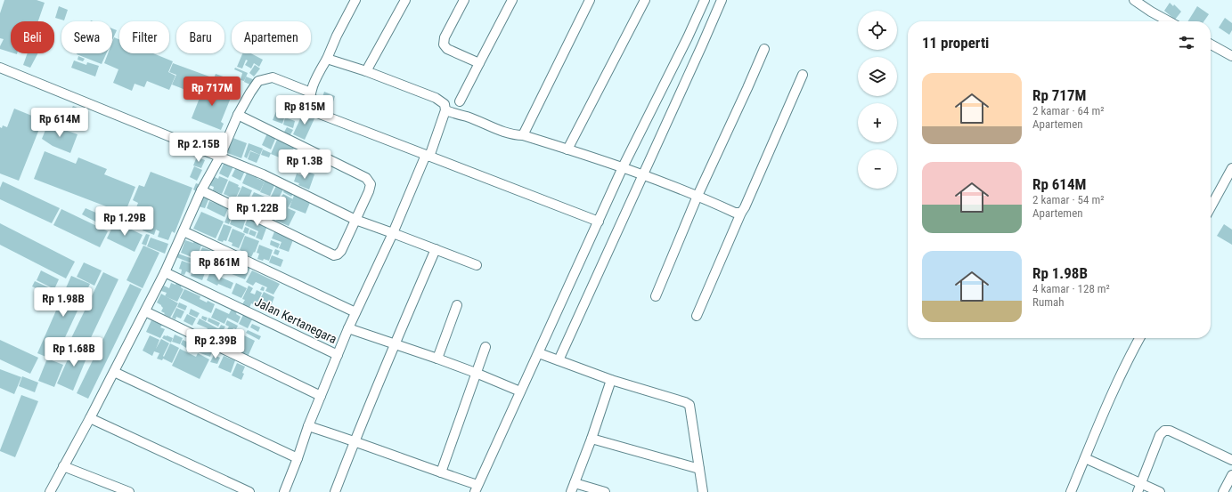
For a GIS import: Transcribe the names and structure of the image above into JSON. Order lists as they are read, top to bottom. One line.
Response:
{"streets":{"street":["Jalan Kertanegara"]},"page":{"map_buttons":["+","−"],"chip":["Beli","Sewa","Filter","Baru","Apartemen"],"heading":"11 properti","list":[{"name":"Rp 717M","note":"2 kamar · 64 m² · Apartemen"},{"name":"Rp 614M","note":"2 kamar · 54 m² · Apartemen"},{"name":"Rp 1.98B","note":"4 kamar · 128 m² · Rumah"}],"price":["Rp 717M","Rp 815M","Rp 614M","Rp 2.15B","Rp 1.3B","Rp 1.22B","Rp 1.29B","Rp 861M","Rp 1.98B","Rp 2.39B","Rp 1.68B"]}}
